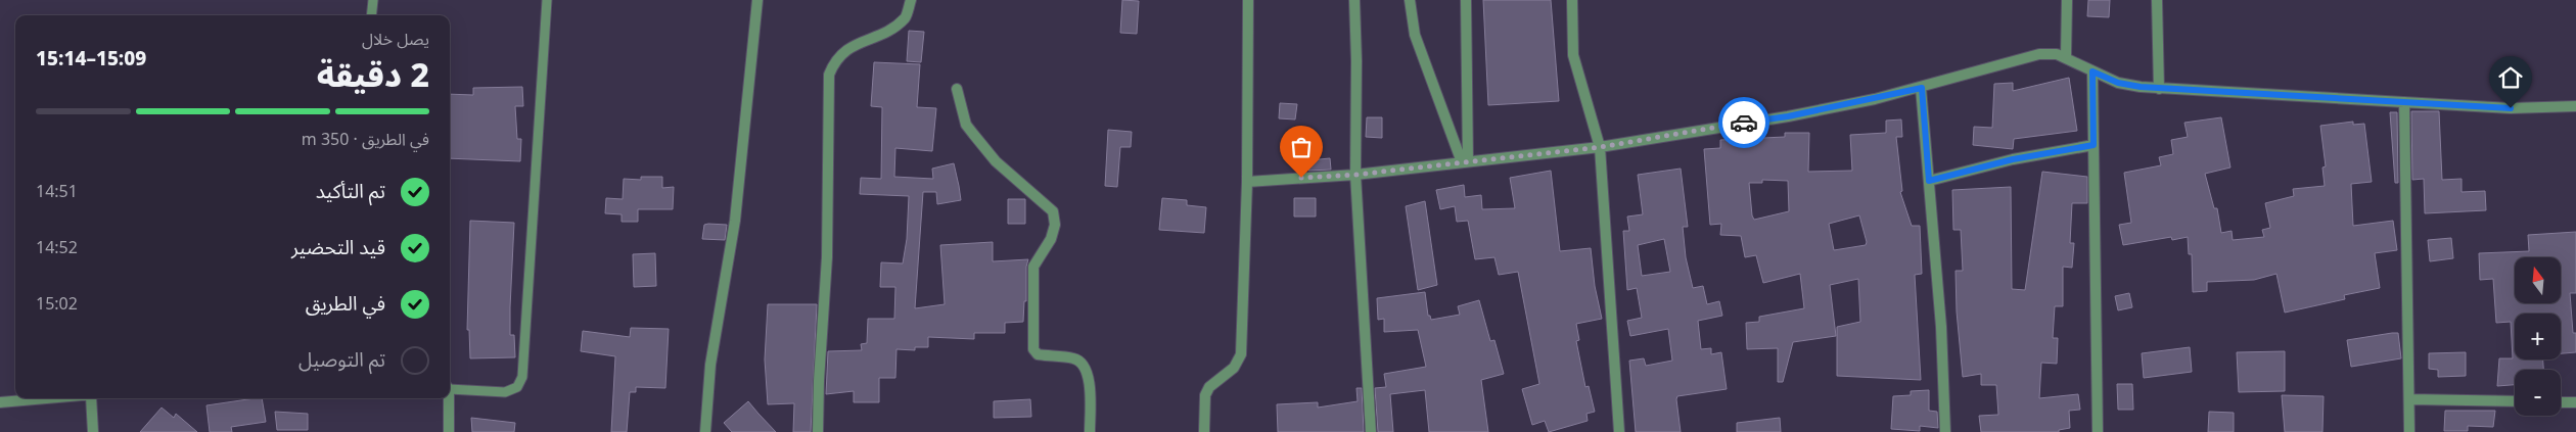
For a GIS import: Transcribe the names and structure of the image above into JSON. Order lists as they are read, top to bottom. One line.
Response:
{"north":"top","page":{"heading":["2 دقيقة","يصل خلال","15:09–15:14"],"bar":"في الطريق · 350 m","list":[["تم التأكيد","14:51"],["قيد التحضير","14:52"],["في الطريق","15:02"],"تم التوصيل"],"map_buttons":["+","−"]}}
